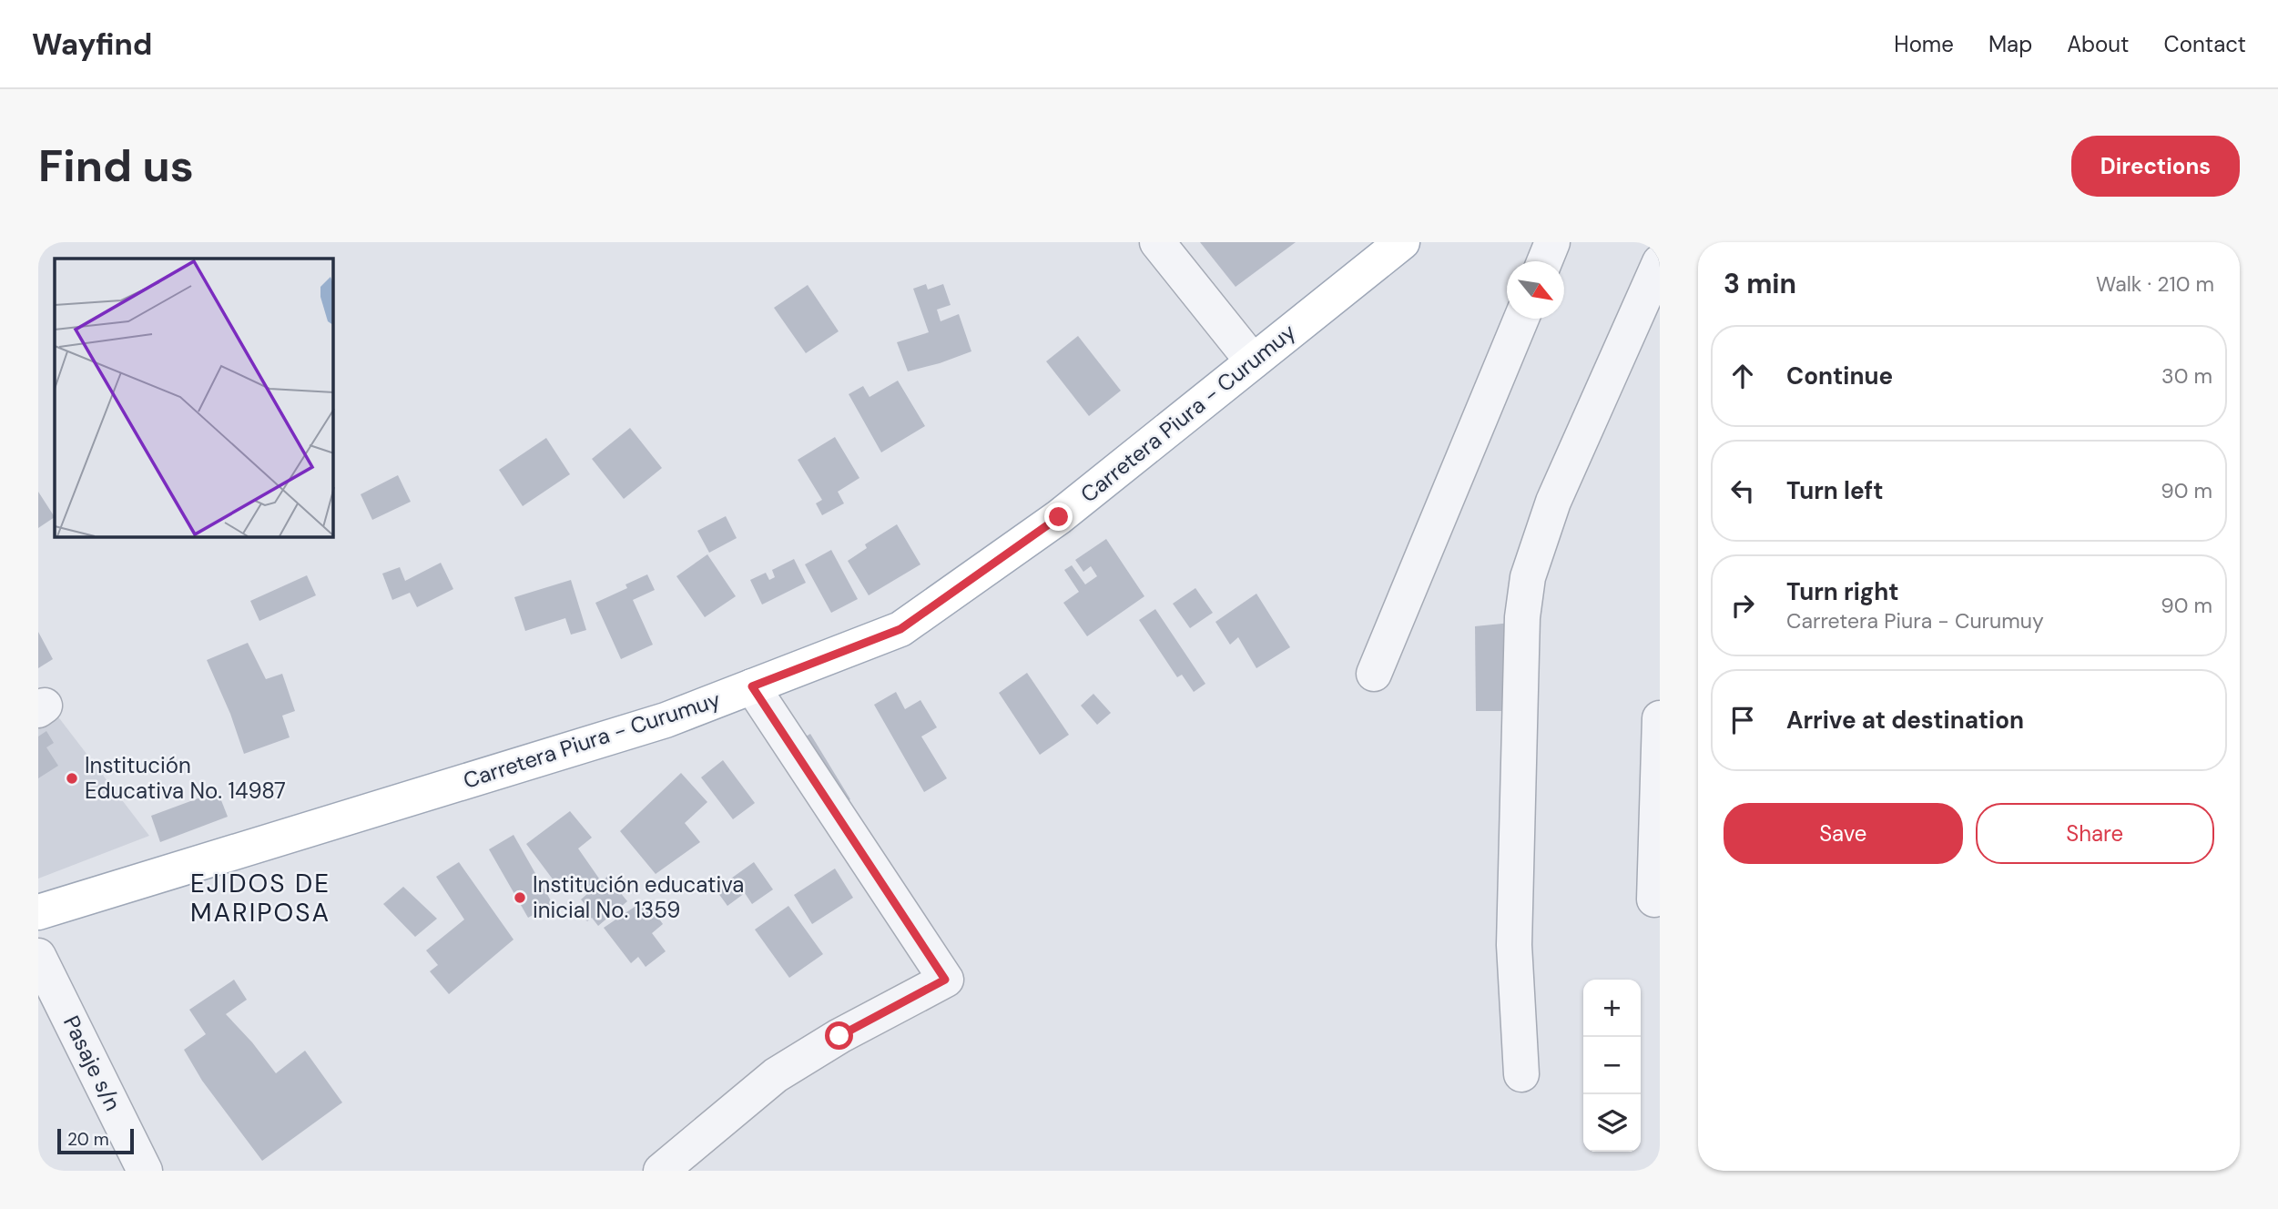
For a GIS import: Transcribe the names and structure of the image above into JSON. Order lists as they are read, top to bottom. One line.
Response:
{"streets":{"main road":["Carretera Piura - Curumuy"],"street":["Pasaje s/n"]},"districts":["EJIDOS DE MARIPOSA"],"places":["Institución Educativa No. 14987","Institución educativa inicial No. 1359"],"scale_bar":"20 m","north":"bottom right","page":{"header":"Wayfind","nav":["Home","Map","About","Contact"],"buttons":["Directions",["Save","Share"]],"title":"Find us","heading":["3 min","Walk · 210 m"],"list":[["Continue","30 m"],["Turn left","90 m"],["Turn right","Carretera Piura - Curumuy","90 m"],"Arrive at destination"],"map_buttons":["+","−"],"scale":"20 m"}}
